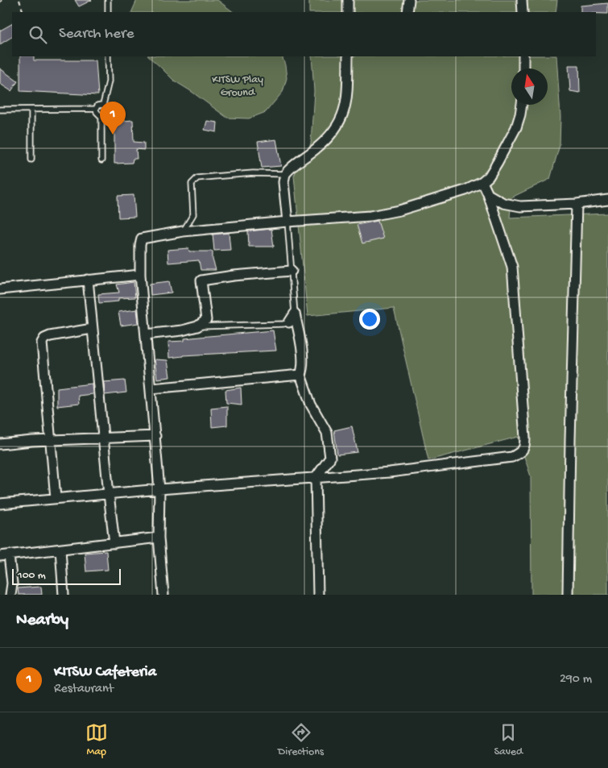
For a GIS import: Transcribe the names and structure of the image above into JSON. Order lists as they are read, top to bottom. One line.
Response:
{"parks":["KITSW Play Ground"],"scale_bar":"100 m","north":"top","page":{"search":"Search here","pins":"1","scale":"100 m","heading":"Nearby","list":[{"mark":"1","name":"KITSW Cafeteria","note":"Restaurant","value":"290 m"}],"nav":["Map","Directions","Saved"]}}
